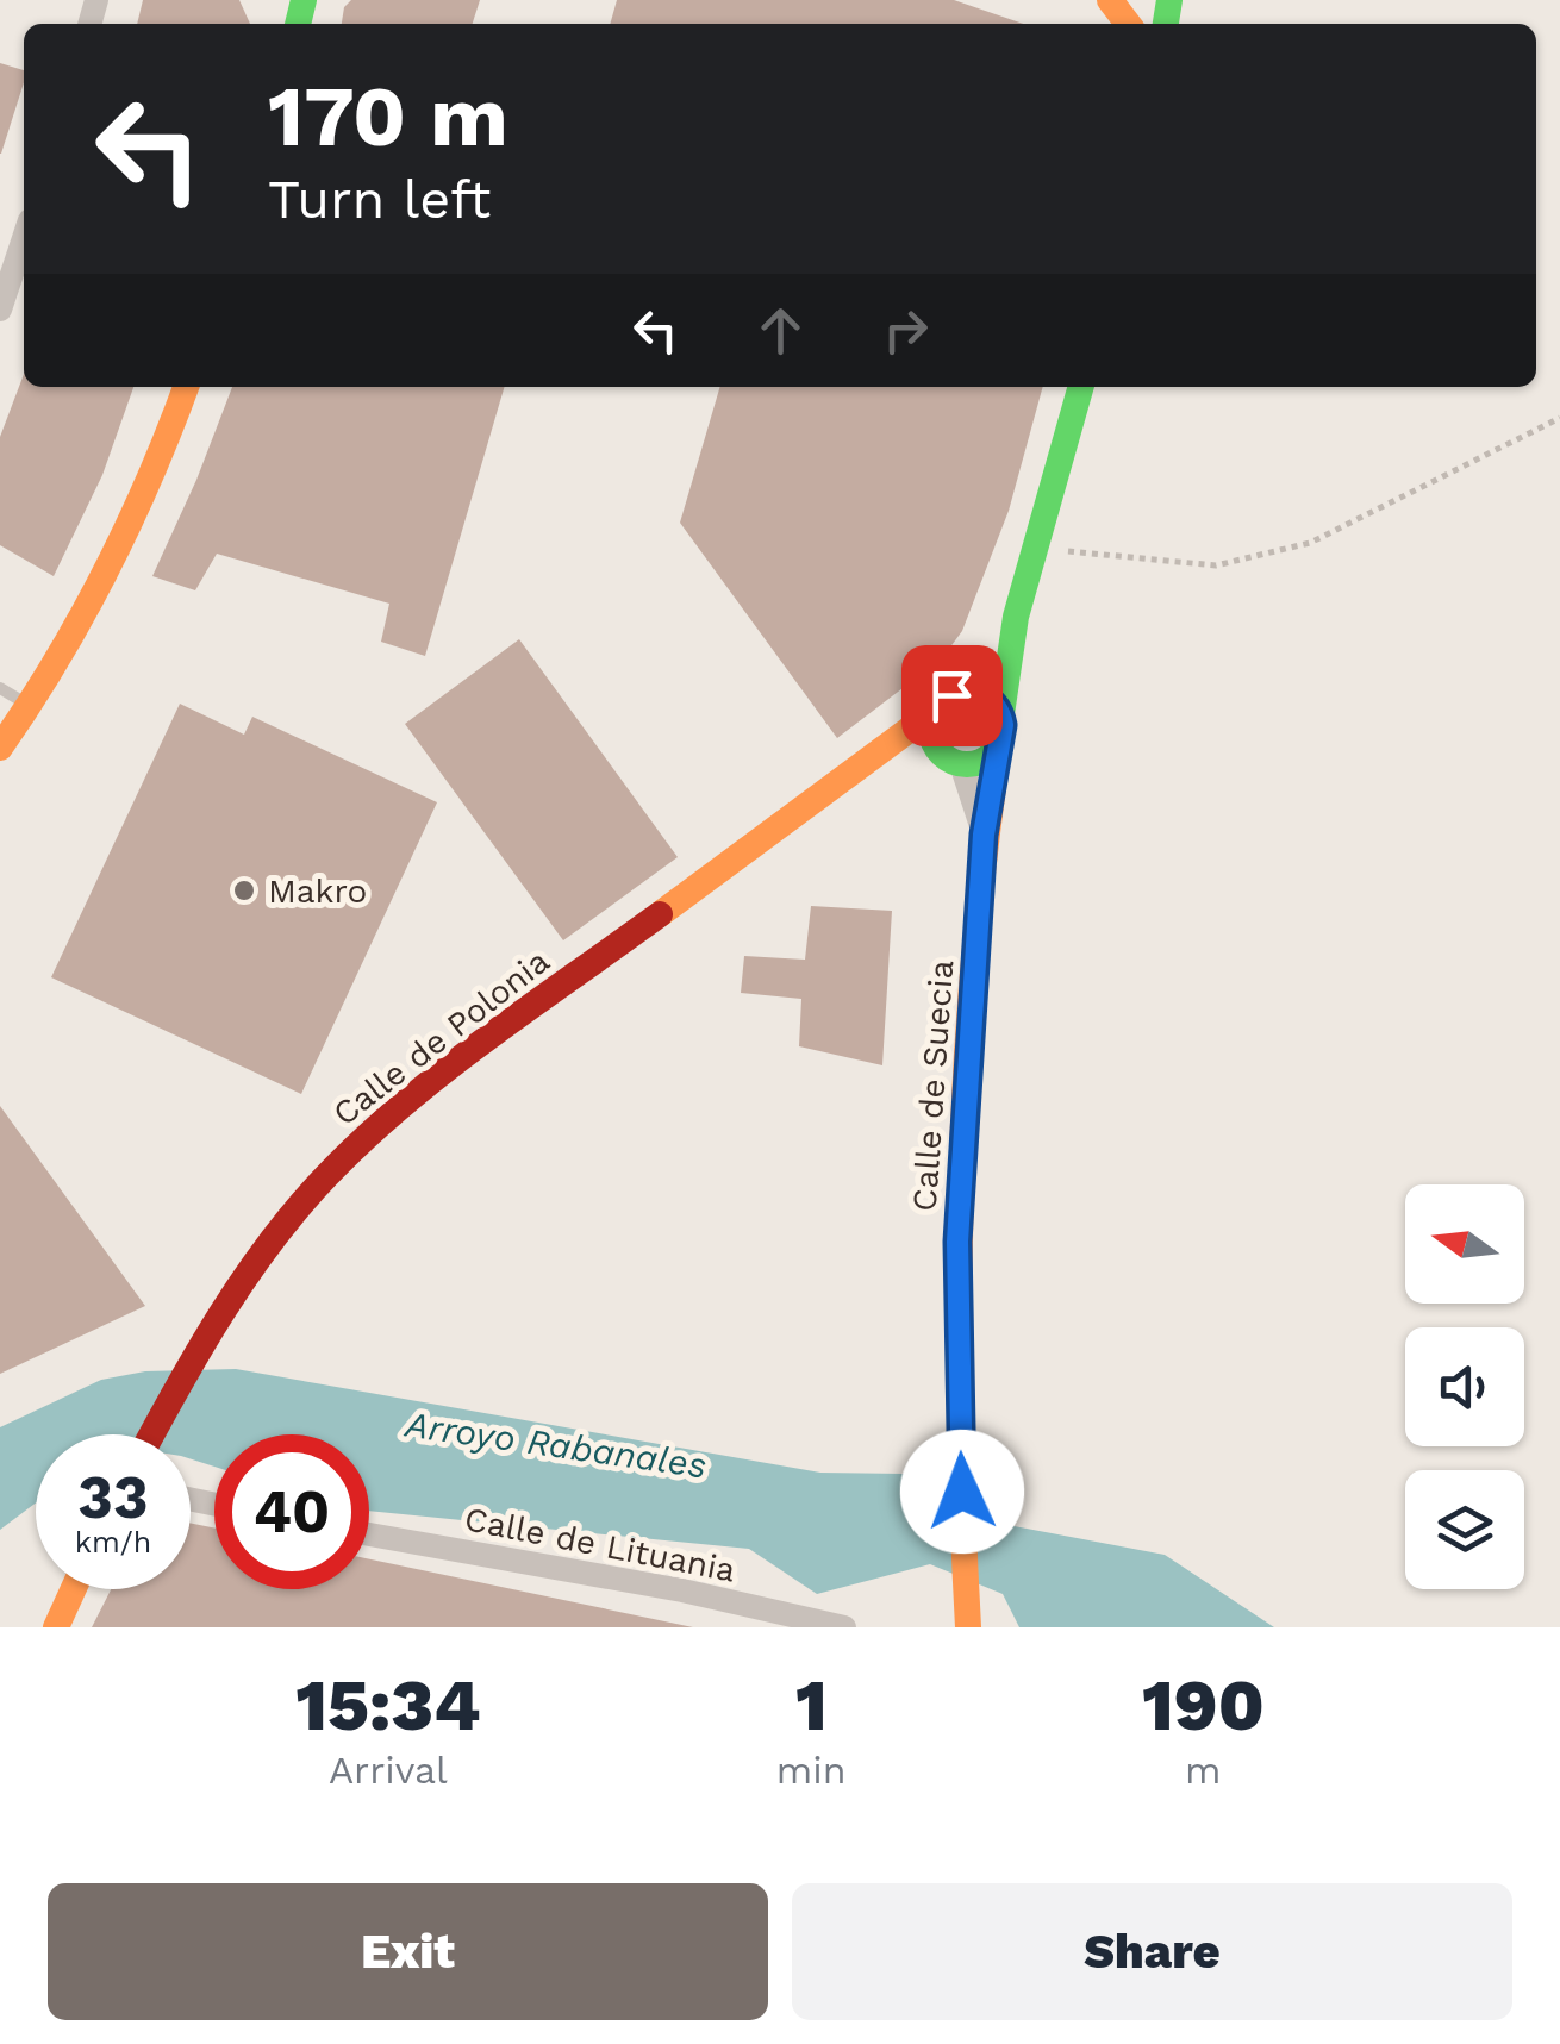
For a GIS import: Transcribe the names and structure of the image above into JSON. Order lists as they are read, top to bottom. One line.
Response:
{"streets":{"street":["Calle de Polonia","Calle de Suecia","Calle de Lituania"]},"crossings":[["Calle de Polonia","Calle de Suecia"]],"water":["Arroyo Rabanales"],"places":["Makro"],"north":"left","page":{"turn":["170 m","Turn left"],"speed":"33 km/h","limit":"40","eta":["15:34","Arrival","1","min","190","m"],"buttons":["Exit","Share"]}}
